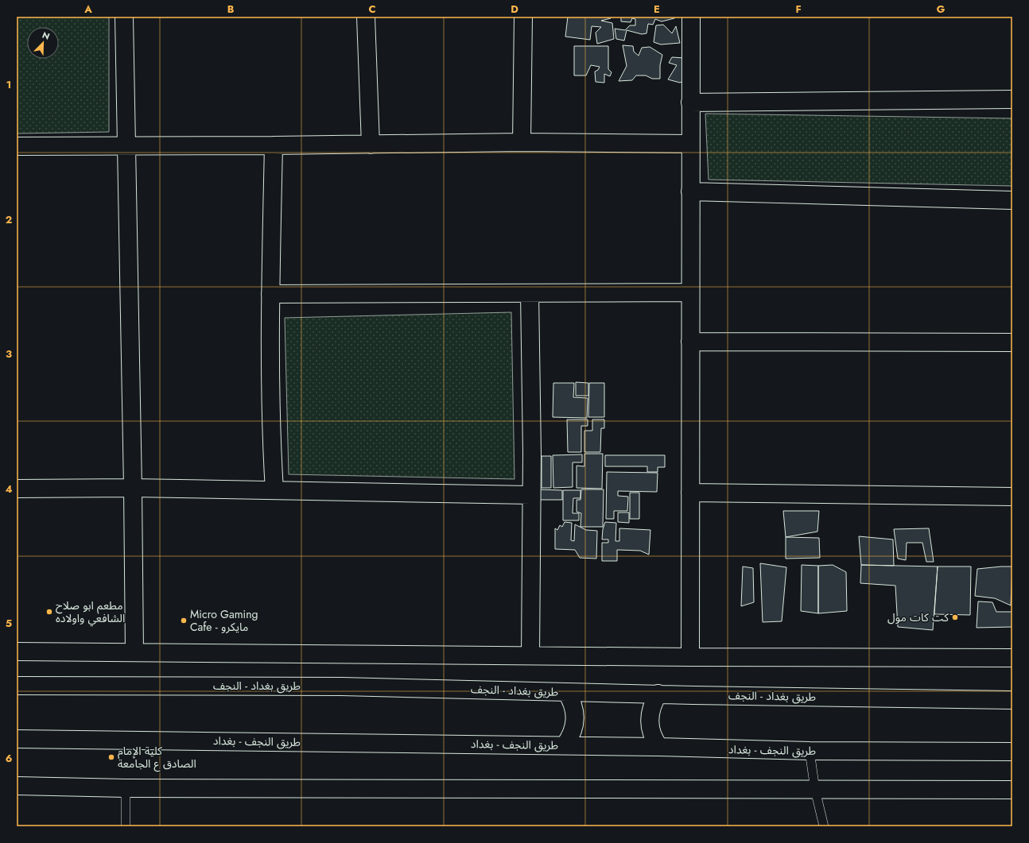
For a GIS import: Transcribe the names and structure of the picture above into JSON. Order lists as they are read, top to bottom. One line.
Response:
{"streets":{"street":["طريق بغداد - النجف","طريق النجف - بغداد"]},"places":["مطعم ابو صلاح الشافعي واولاده","كت كات مول","Micro Gaming Cafe - مايكرو","كلية الإمام الصادق ع الجامعة"],"north":"top right","grid":{"columns":["A","B","C","D","E","F","G"],"rows":["1","2","3","4","5","6"]}}
